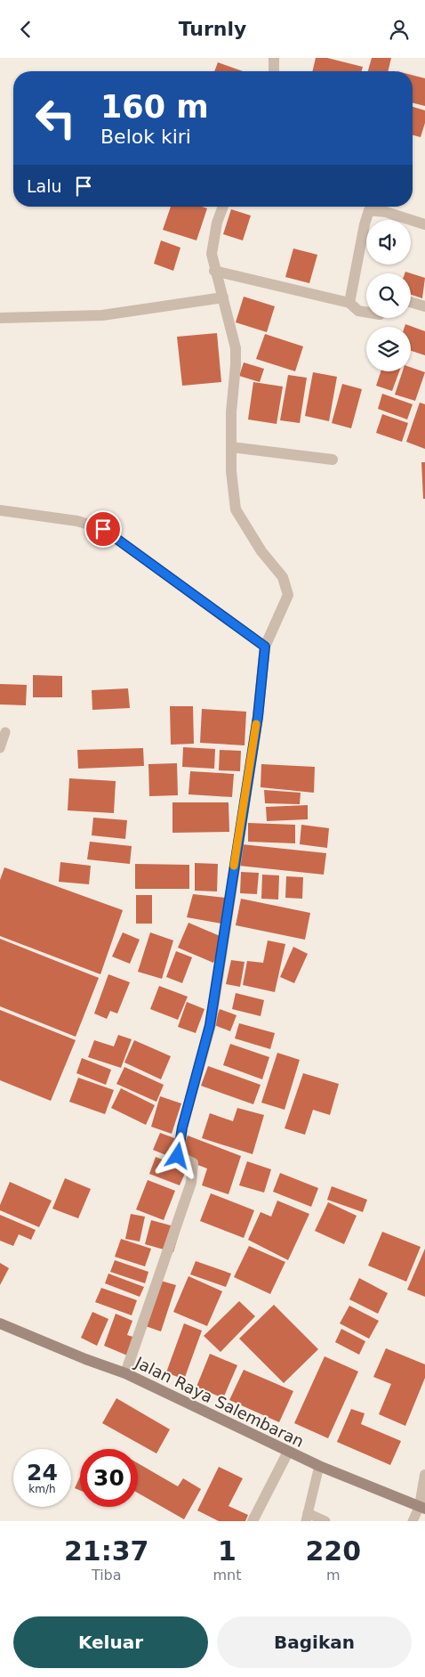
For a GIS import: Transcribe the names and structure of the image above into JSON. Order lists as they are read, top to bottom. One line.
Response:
{"streets":{"main road":["Jalan Raya Salembaran"]},"page":{"header":"Turnly","turn":["160 m","Belok kiri"],"then":"Lalu","speed":"24 km/h","limit":"30","eta":["21:37","Tiba","1","mnt","220","m"],"buttons":["Keluar","Bagikan"]}}
